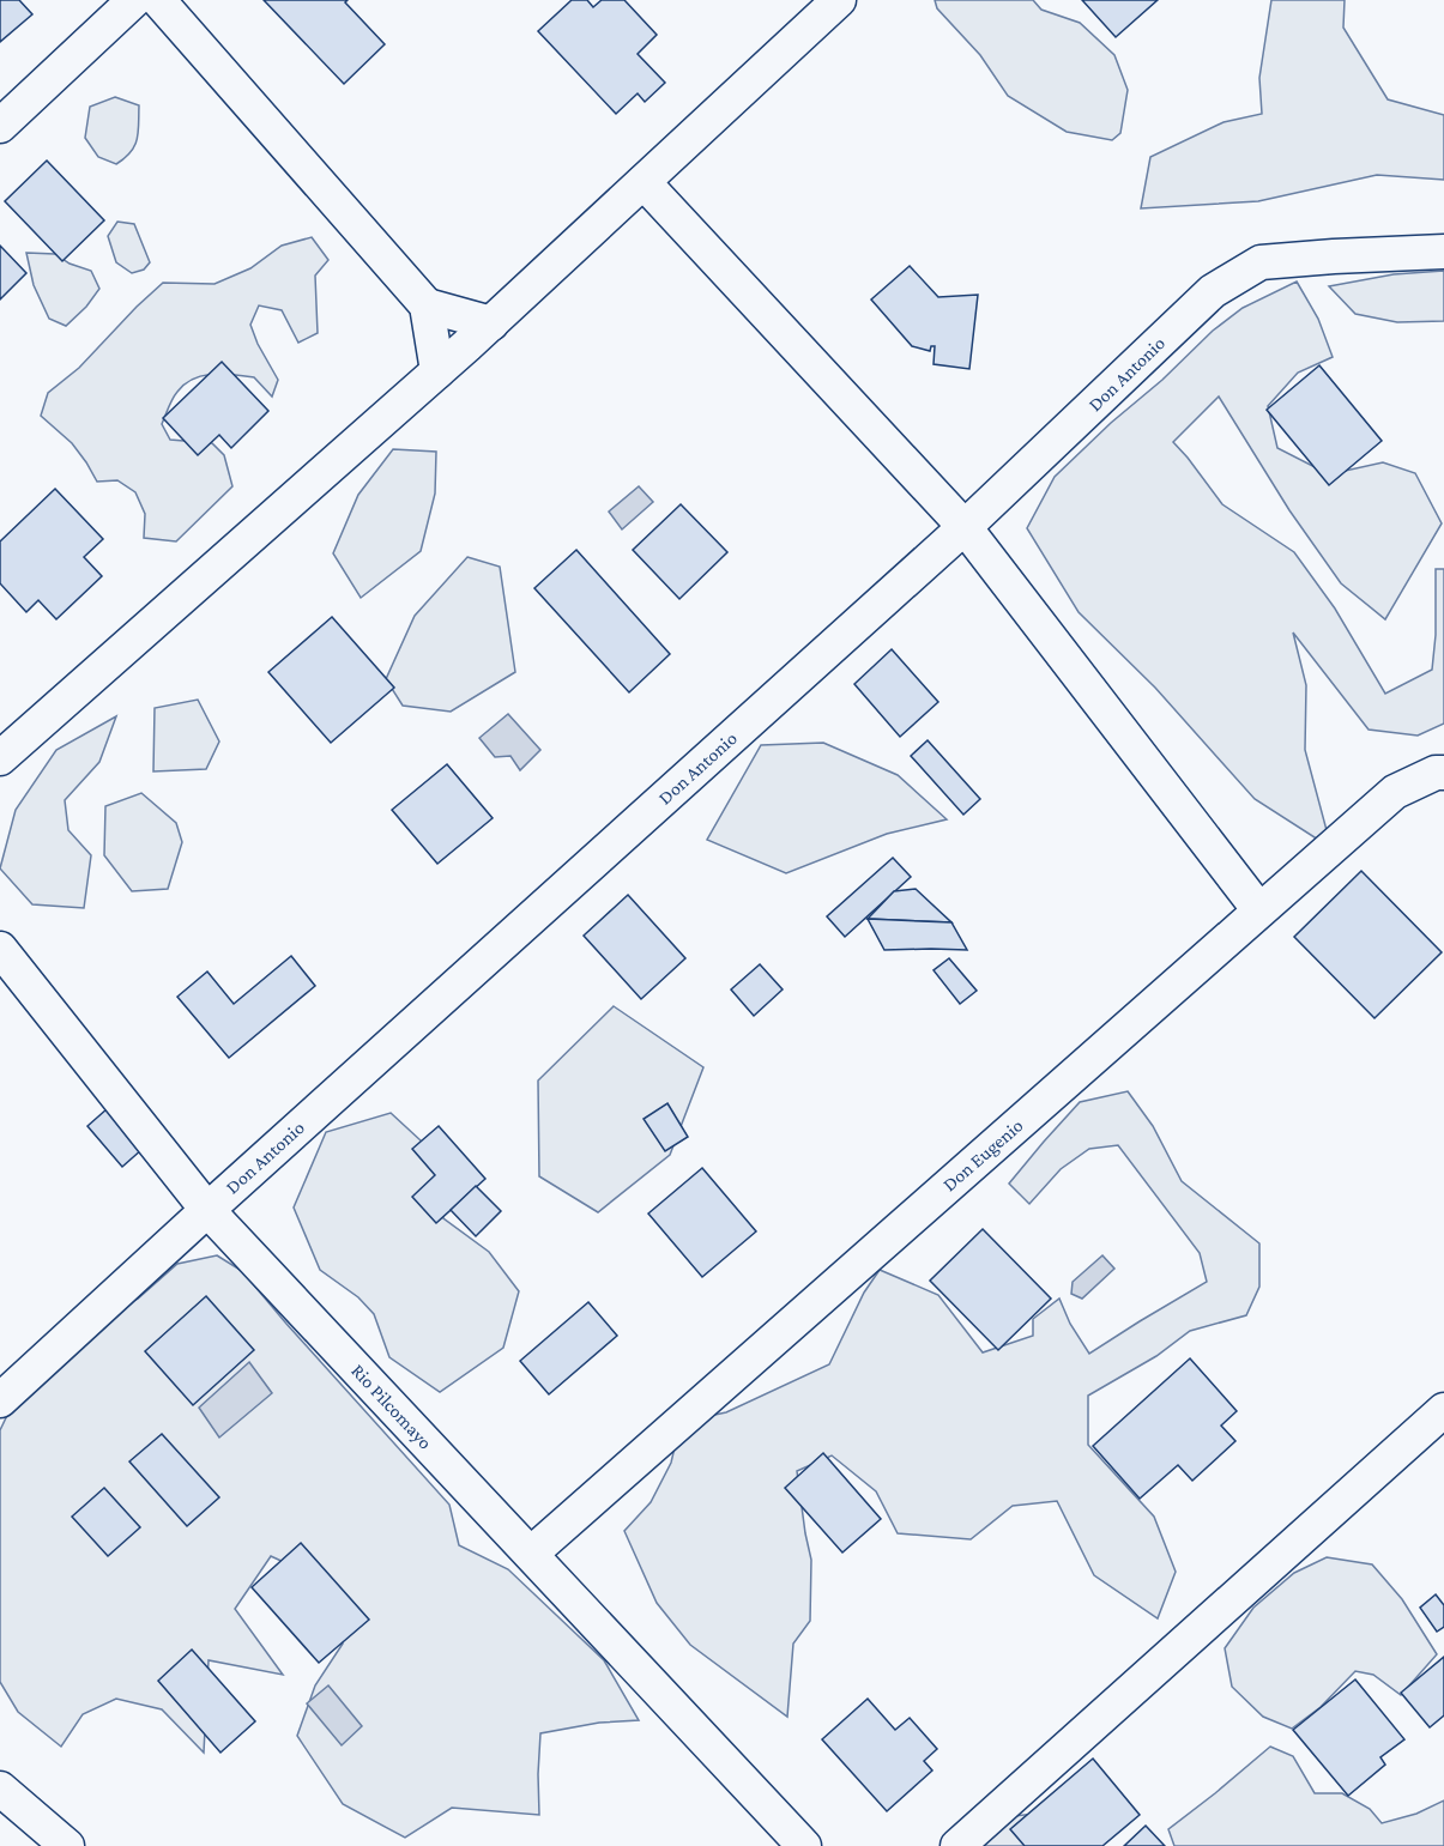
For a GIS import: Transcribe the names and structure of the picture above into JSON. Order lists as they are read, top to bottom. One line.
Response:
{"streets":{"street":["Don Antonio","Don Eugenio","Rio Pilcomayo"]},"crossings":[["Don Antonio","Rio Pilcomayo"],["Don Eugenio","Rio Pilcomayo"]]}
